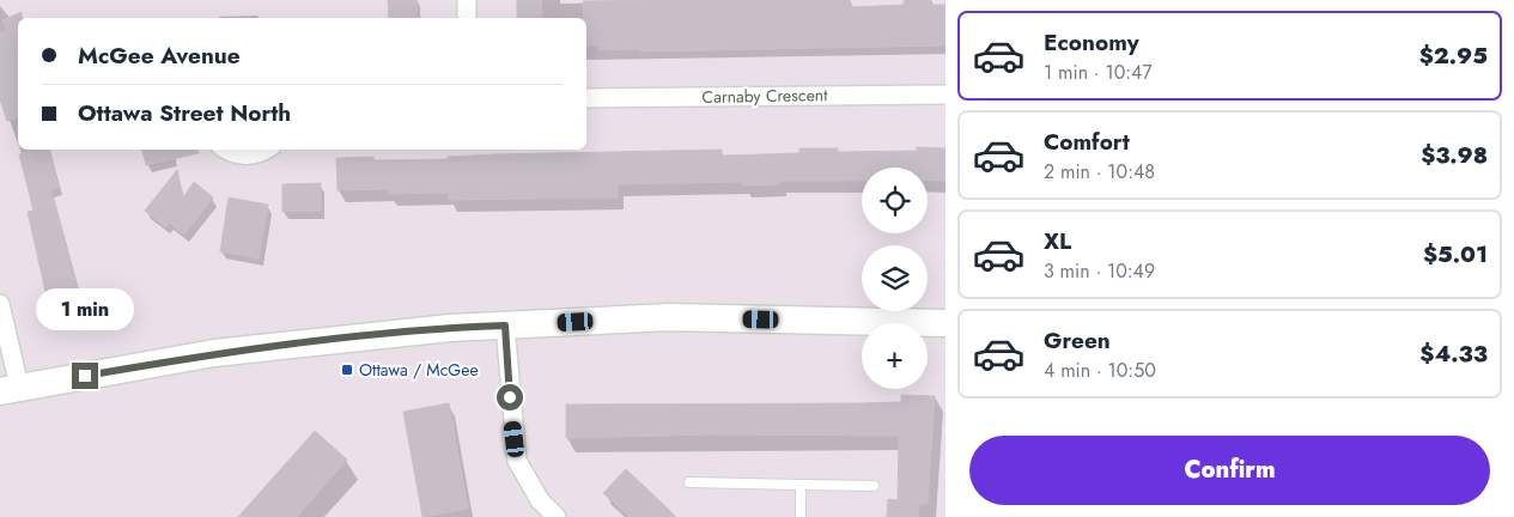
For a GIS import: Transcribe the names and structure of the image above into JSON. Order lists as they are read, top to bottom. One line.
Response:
{"streets":{"street":["Carnaby Crescent"]},"places":{"transit":["Ottawa / McGee"]},"page":{"list":[{"name":"Economy","note":"1 min · 10:47","value":"$2.95"},{"name":"Comfort","note":"2 min · 10:48","value":"$3.98"},{"name":"XL","note":"3 min · 10:49","value":"$5.01"},{"name":"Green","note":"4 min · 10:50","value":"$4.33"}],"banner":["McGee Avenue","Ottawa Street North"],"map_buttons":"+","bubble":"1 min","buttons":"Confirm"}}
